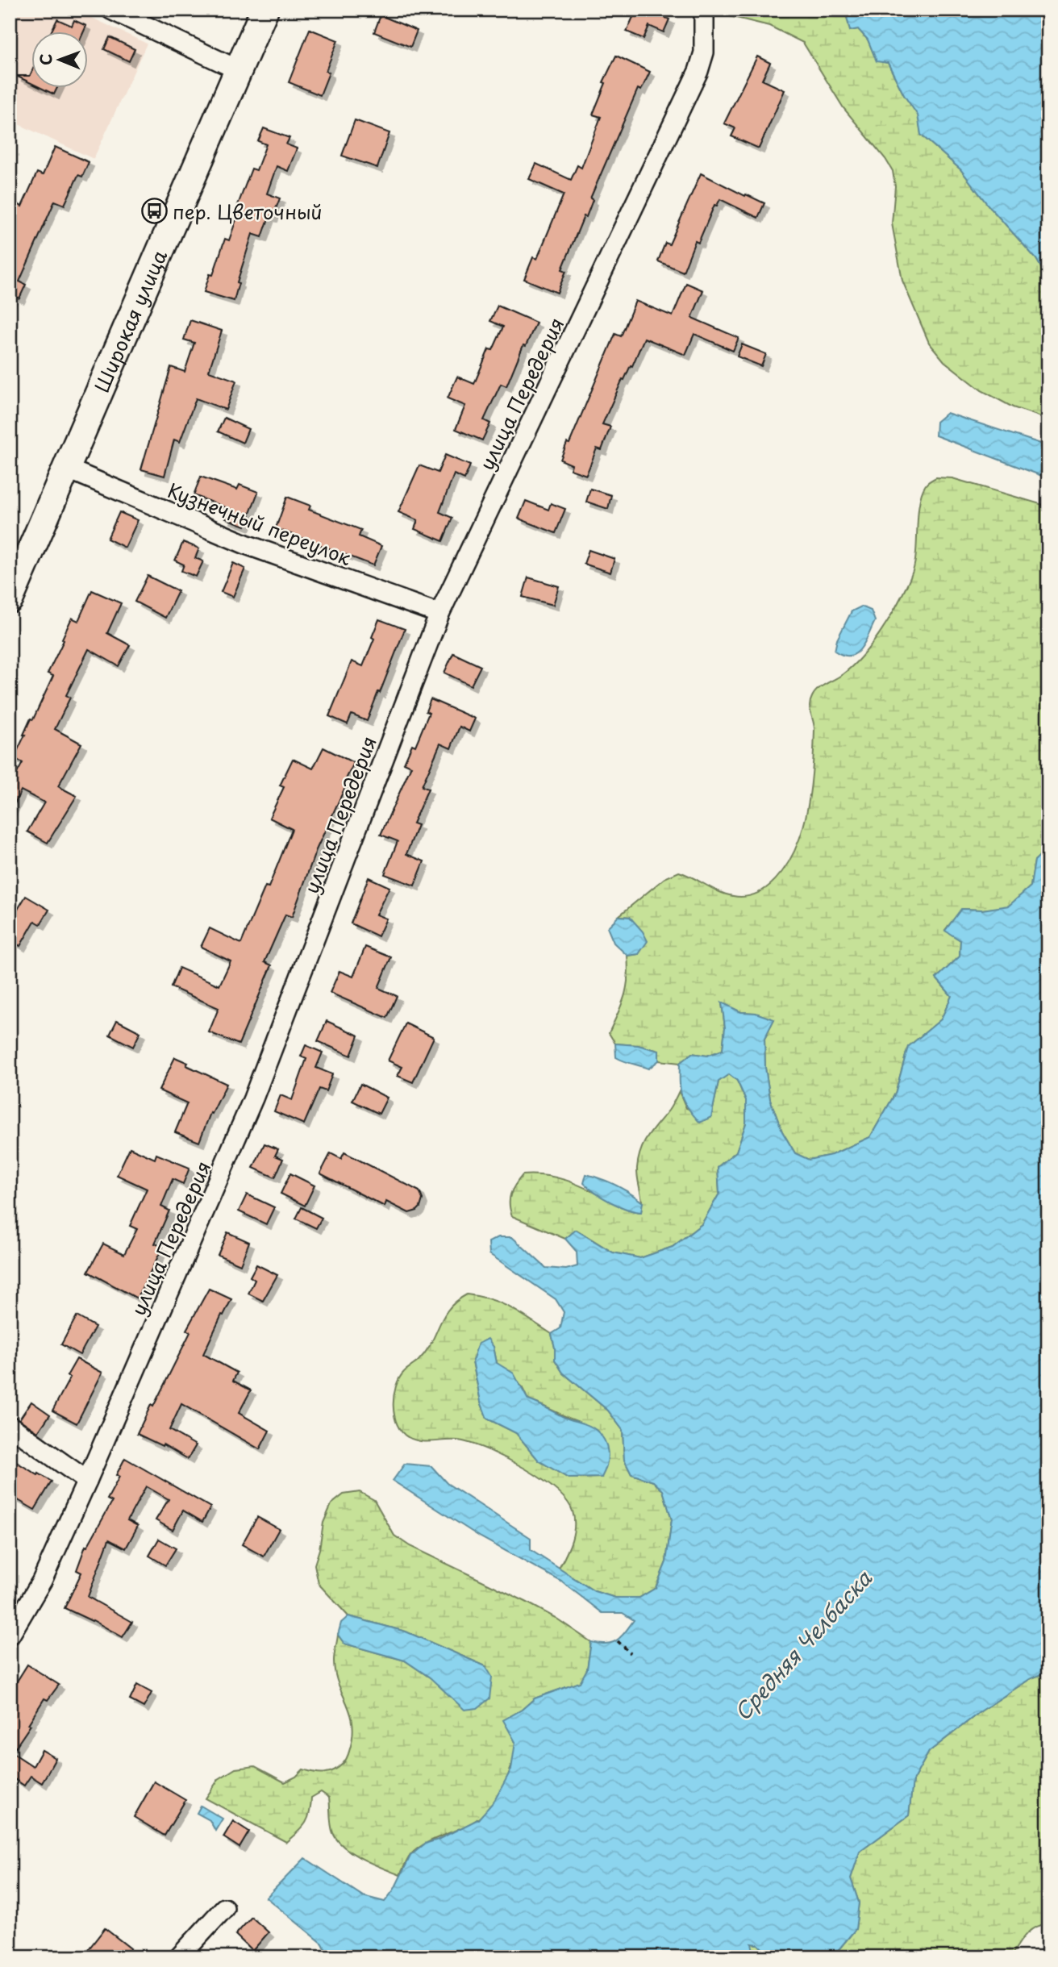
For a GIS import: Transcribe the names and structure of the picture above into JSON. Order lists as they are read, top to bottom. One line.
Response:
{"streets":{"street":["Широкая улица","улица Передерия","Кузнечный переулок"]},"crossings":[["Широкая улица","Кузнечный переулок"],["улица Передерия","Кузнечный переулок"]],"water":["Средняя Челбаска"],"places":{"bus stop":["пер. Цветочный"]},"north":"left"}
